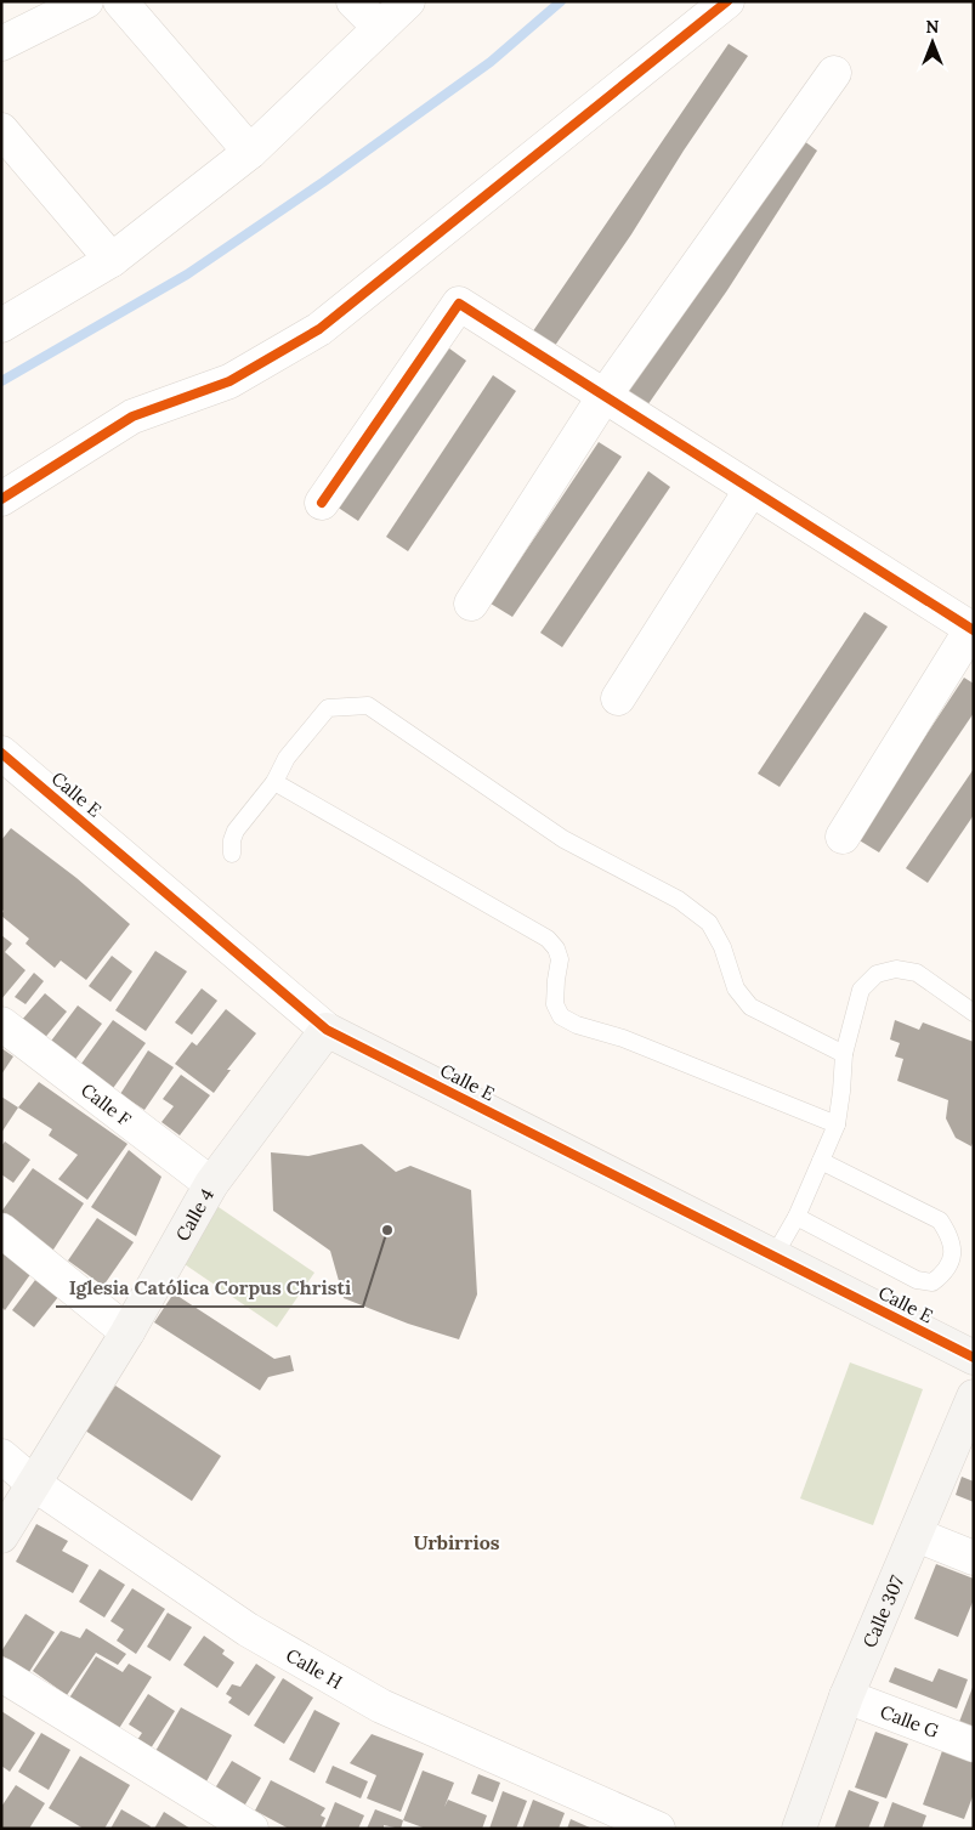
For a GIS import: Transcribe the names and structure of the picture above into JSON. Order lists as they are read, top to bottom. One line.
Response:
{"streets":{"street":["Calle E","Calle F","Calle 4","Calle 307","Calle H","Calle G"]},"crossings":[["Calle E","Calle 4"],["Calle F","Calle 4"],["Calle 4","Calle H"],["Calle 307","Calle G"]],"districts":["Urbirrios"],"places":["Iglesia Católica Corpus Christi"],"north":"top"}
